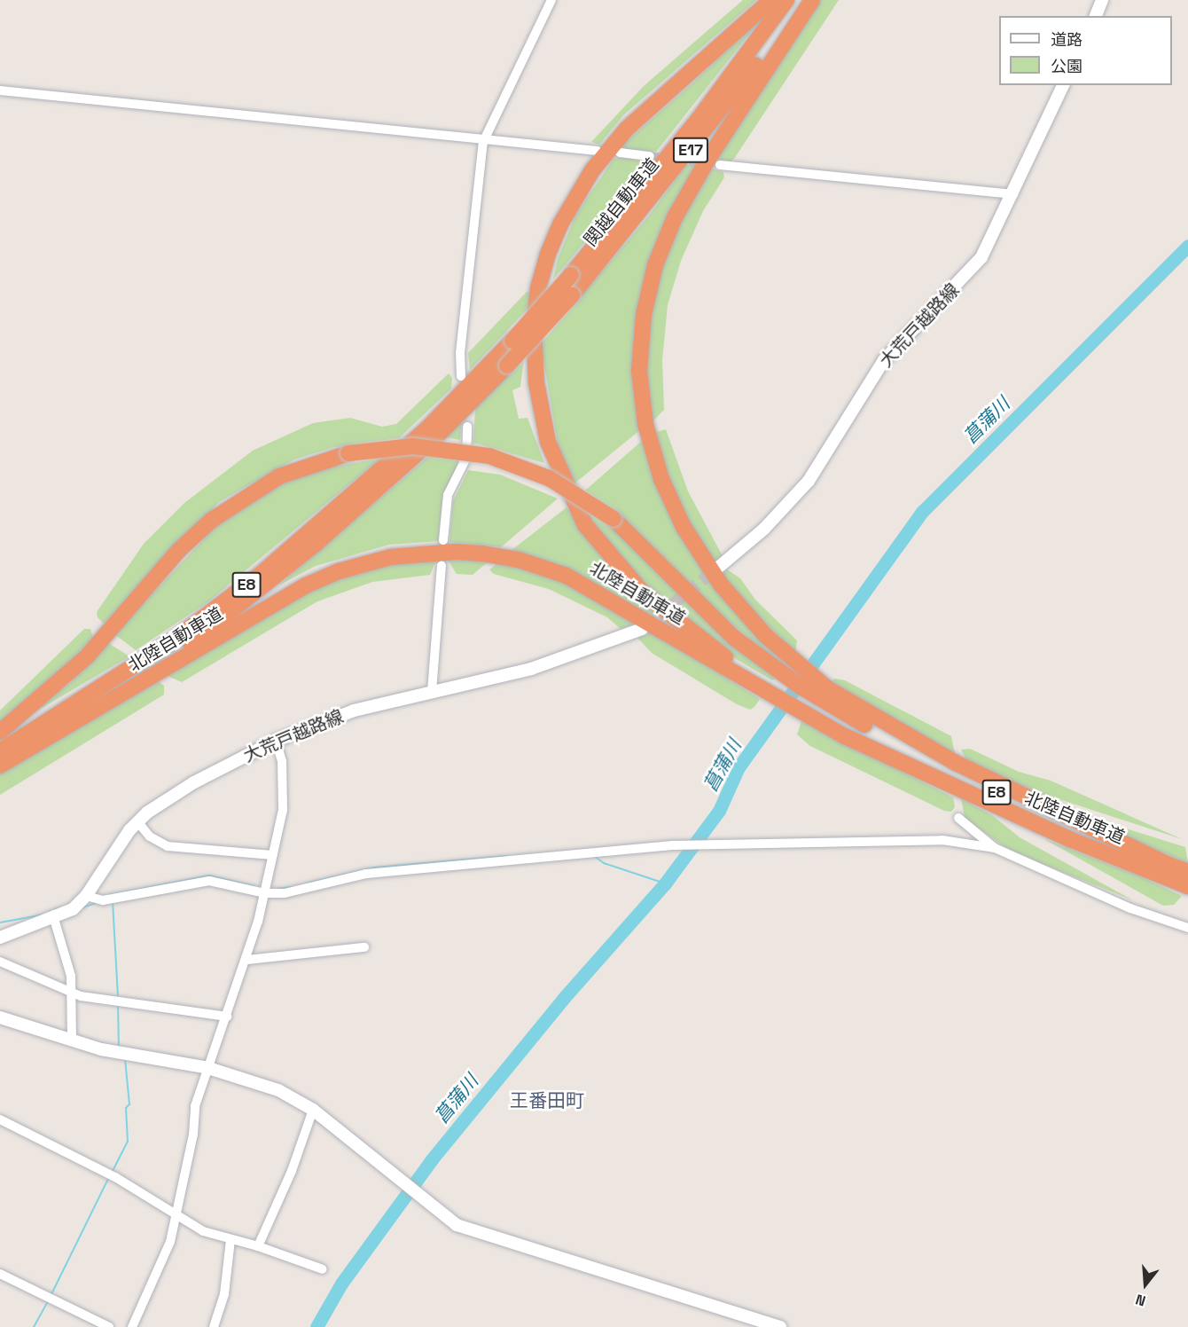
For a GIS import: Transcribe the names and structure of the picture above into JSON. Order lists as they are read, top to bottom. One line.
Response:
{"streets":{"highway":["E17","関越自動車道","E8","北陸自動車道"],"main road":["大荒戸越路線"]},"crossings":[["関越自動車道","北陸自動車道"]],"districts":["王番田町"],"water":["菖蒲川"],"legend":["道路","公園"],"north":"bottom"}
